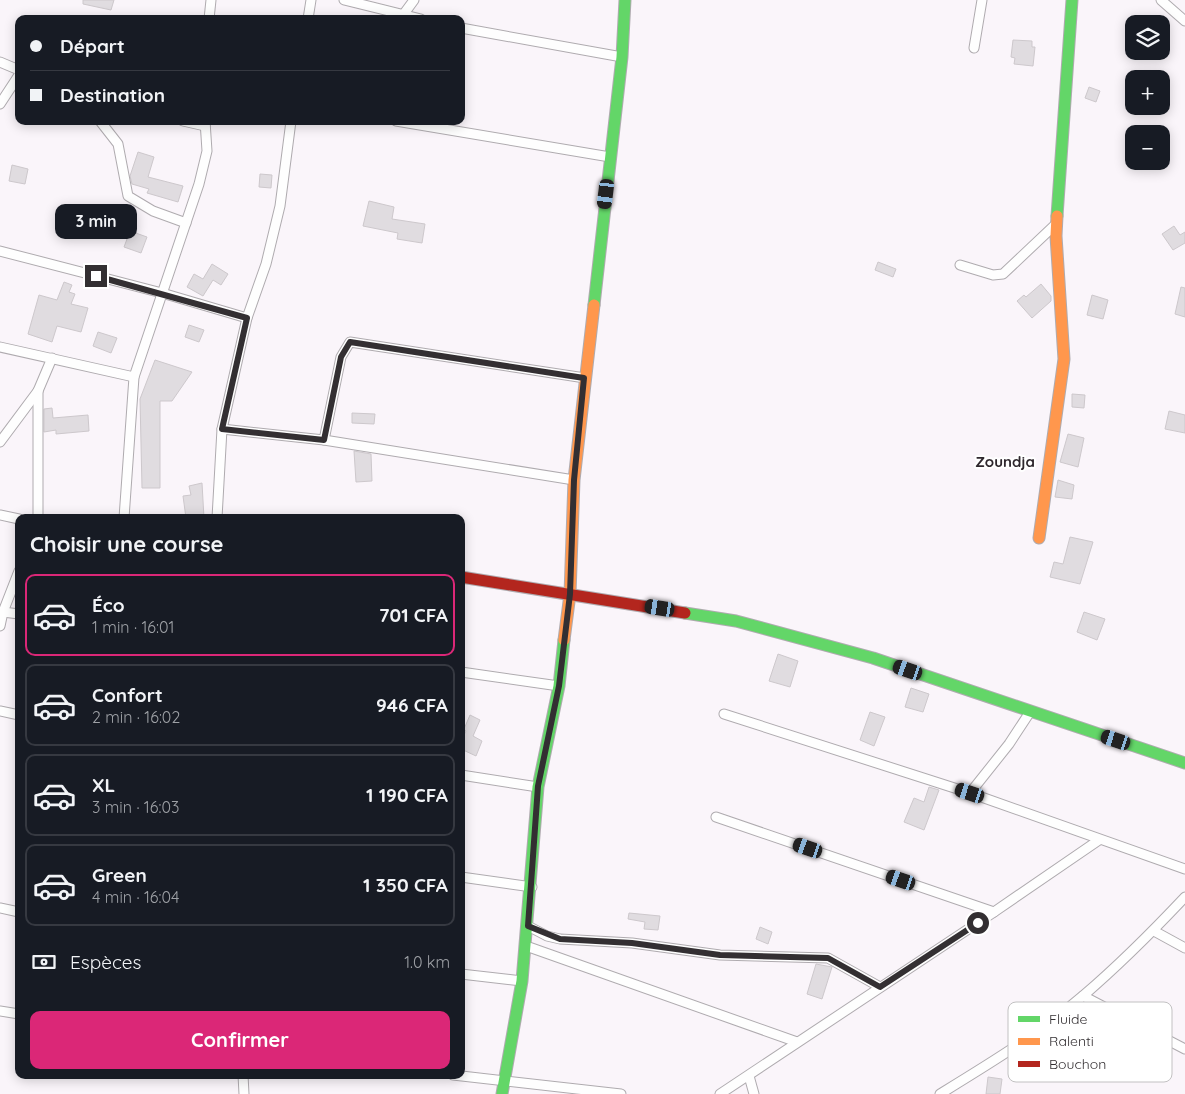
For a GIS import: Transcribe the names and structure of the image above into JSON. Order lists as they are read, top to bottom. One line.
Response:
{"districts":["Zoundja"],"legend":["Fluide","Ralenti","Bouchon"],"page":{"map_buttons":["+","−"],"banner":["Départ","Destination"],"bubble":"3 min","heading":"Choisir une course","list":[{"name":"Éco","note":"1 min · 16:01","value":"701 CFA"},{"name":"Confort","note":"2 min · 16:02","value":"946 CFA"},{"name":"XL","note":"3 min · 16:03","value":"1 190 CFA"},{"name":"Green","note":"4 min · 16:04","value":"1 350 CFA"}],"pay":["Espèces","1.0 km"],"buttons":"Confirmer"}}
